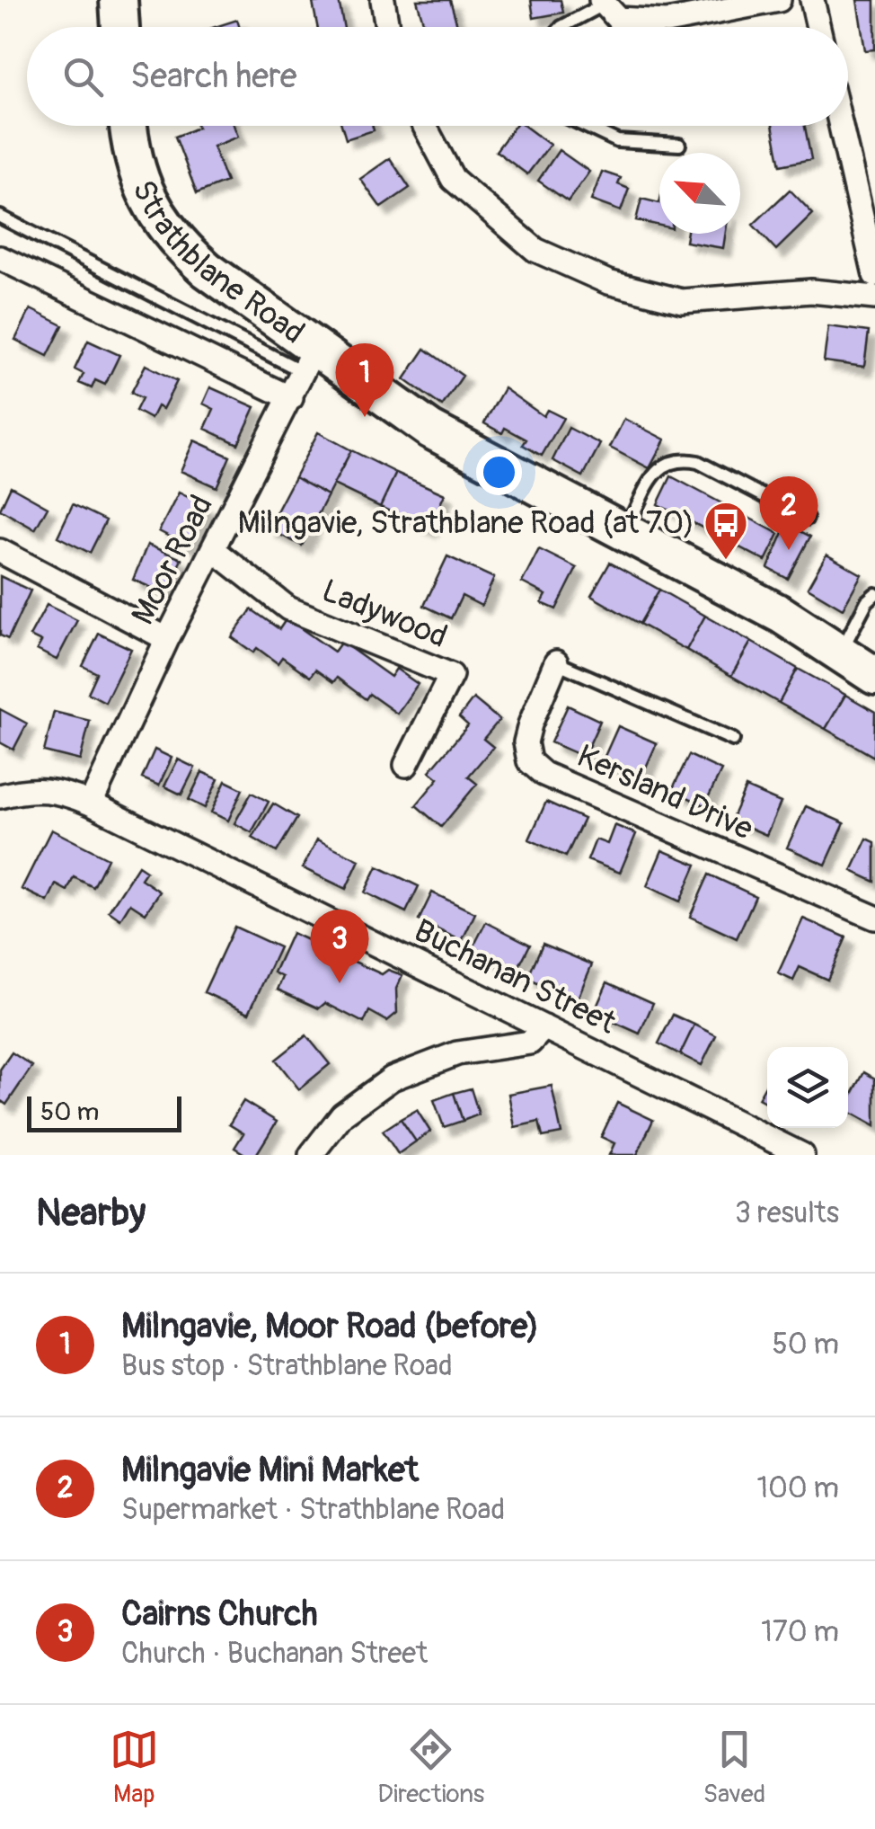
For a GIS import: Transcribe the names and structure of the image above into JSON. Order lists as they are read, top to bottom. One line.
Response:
{"streets":{"main road":["Strathblane Road"],"street":["Moor Road","Ladywood","Kersland Drive","Buchanan Street"]},"crossings":[["Strathblane Road","Moor Road"],["Moor Road","Ladywood"],["Moor Road","Buchanan Street"]],"places":{"bus stop":["Milngavie, Strathblane Road (at 70)"]},"scale_bar":"50 m","north":"top left","page":{"search":"Search here","pins":["1","2","3"],"scale":"50 m","heading":["Nearby","3 results"],"list":[{"mark":"1","name":"Milngavie, Moor Road (before)","note":"Bus stop · Strathblane Road","value":"50 m"},{"mark":"2","name":"Milngavie Mini Market","note":"Supermarket · Strathblane Road","value":"100 m"},{"mark":"3","name":"Cairns Church","note":"Church · Buchanan Street","value":"170 m"}],"nav":["Map","Directions","Saved"]}}
